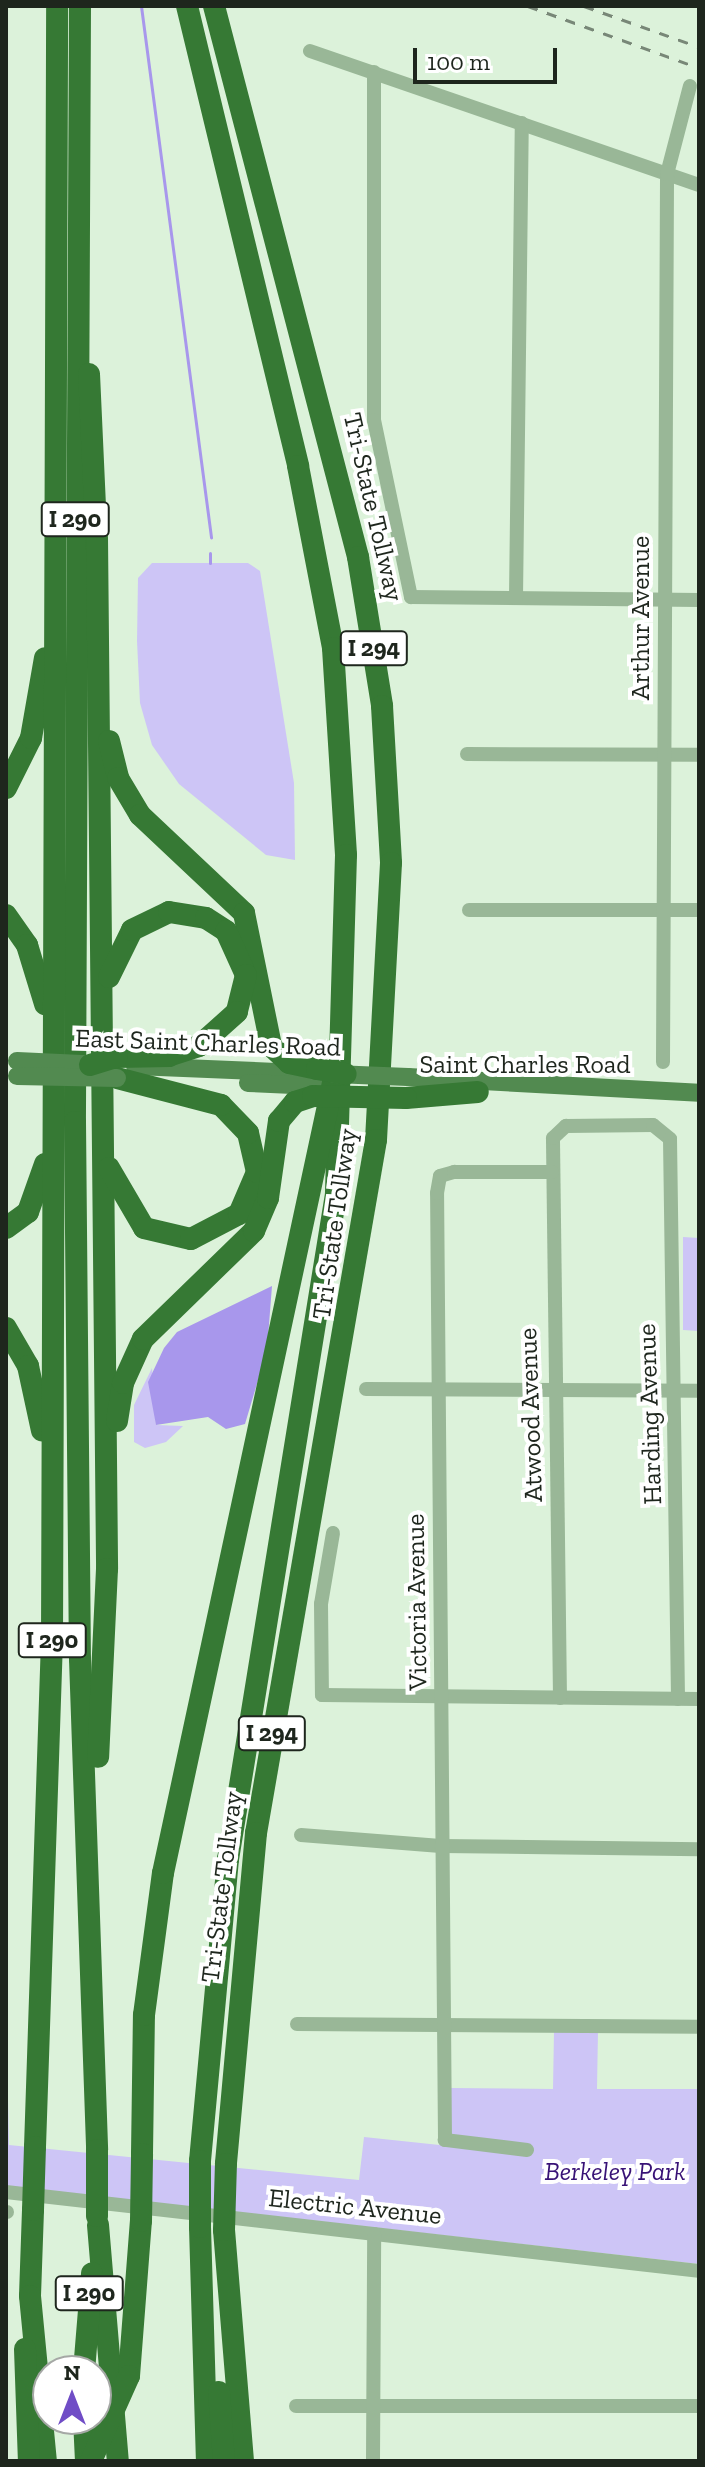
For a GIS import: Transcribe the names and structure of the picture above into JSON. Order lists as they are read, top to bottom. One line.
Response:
{"streets":{"highway":["Tri-State Tollway","I 290","I 294"],"main road":["East Saint Charles Road","Saint Charles Road"],"street":["Arthur Avenue","Harding Avenue","Atwood Avenue","Victoria Avenue","Electric Avenue"]},"crossings":[["East Saint Charles Road","Saint Charles Road"],["Harding Avenue","Atwood Avenue"],["Atwood Avenue","Victoria Avenue"]],"parks":["Berkeley Park"],"scale_bar":"100 m","north":"top"}
